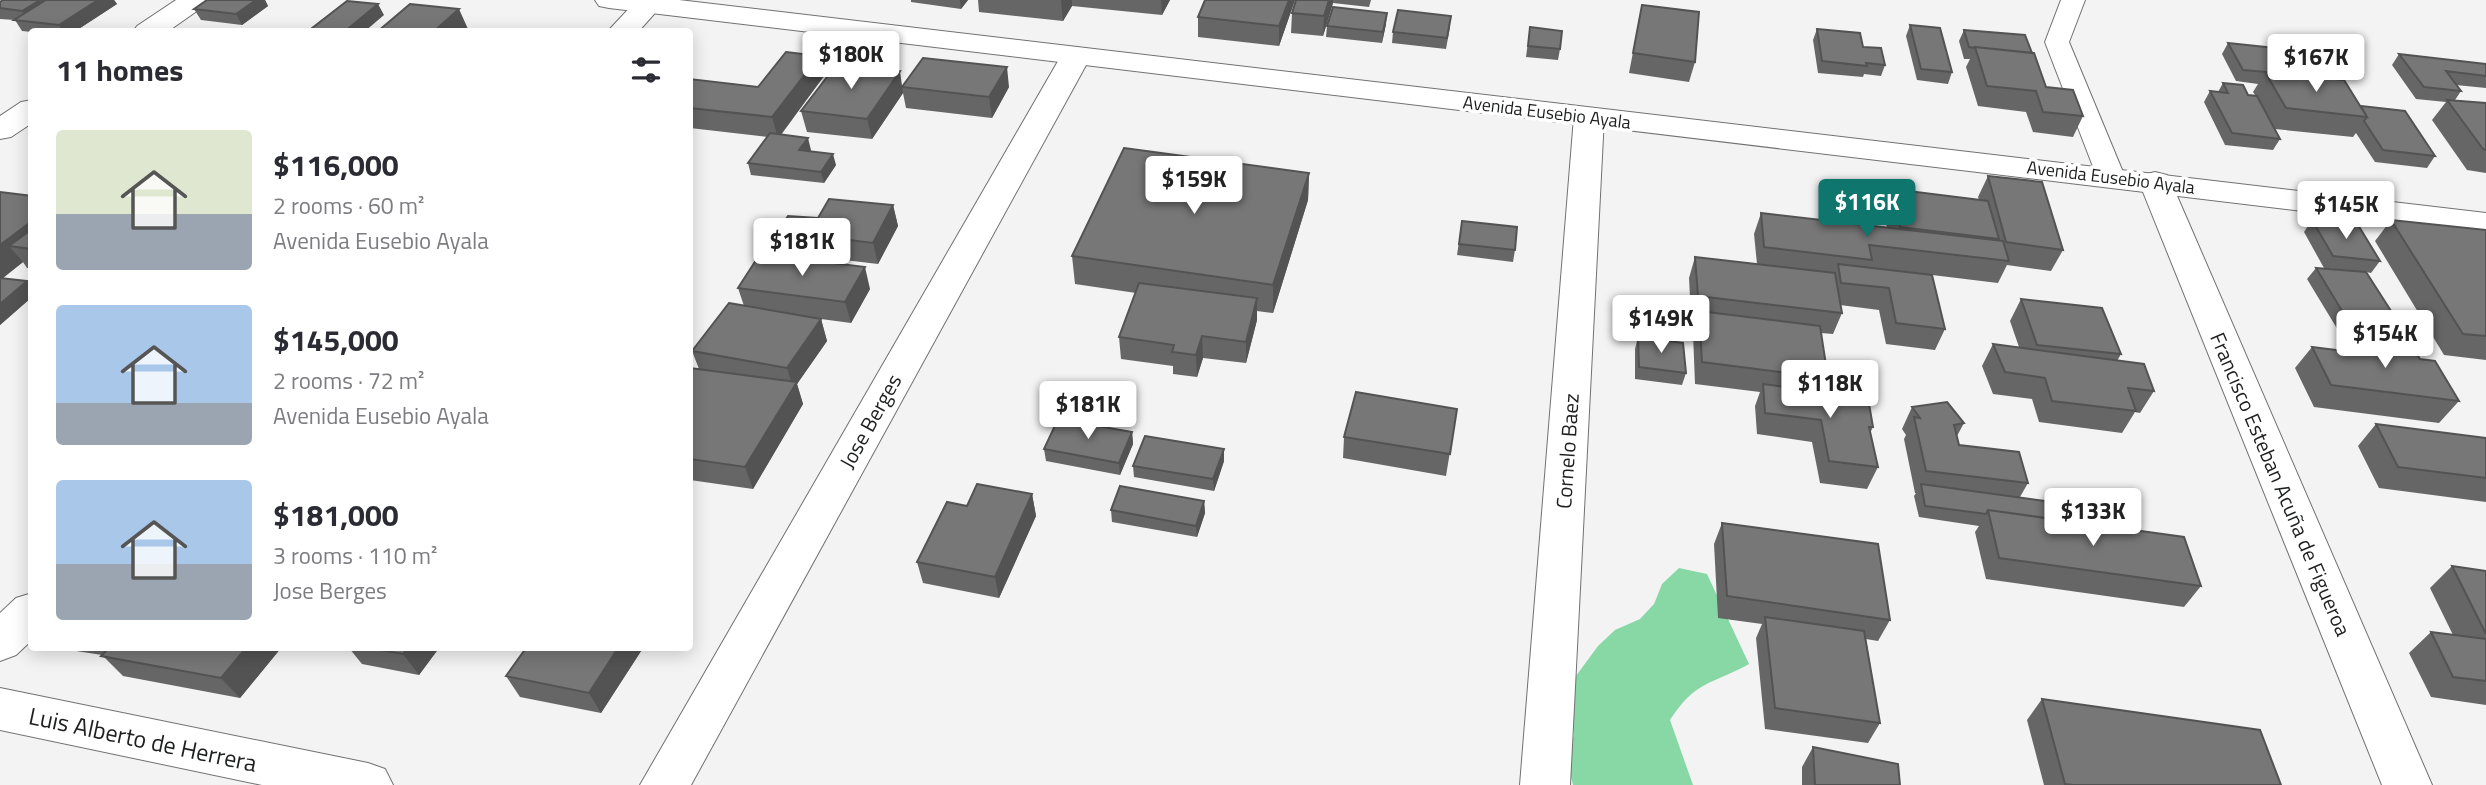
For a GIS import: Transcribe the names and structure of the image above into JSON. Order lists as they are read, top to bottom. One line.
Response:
{"streets":{"street":["Avenida Eusebio Ayala","Jose Berges","Cornelo Baez","Francisco Esteban Acuña de Figueroa","Luis Alberto de Herrera"]},"crossings":[["Avenida Eusebio Ayala","Jose Berges"],["Avenida Eusebio Ayala","Cornelo Baez"],["Avenida Eusebio Ayala","Francisco Esteban Acuña de Figueroa"]],"page":{"heading":"11 homes","price":["$180K","$167K","$159K","$116K","$145K","$181K","$149K","$154K","$118K","$181K","$133K"],"list":[{"name":"$116,000","note":"2 rooms · 60 m² · Avenida Eusebio Ayala"},{"name":"$145,000","note":"2 rooms · 72 m² · Avenida Eusebio Ayala"},{"name":"$181,000","note":"3 rooms · 110 m² · Jose Berges"}]}}
